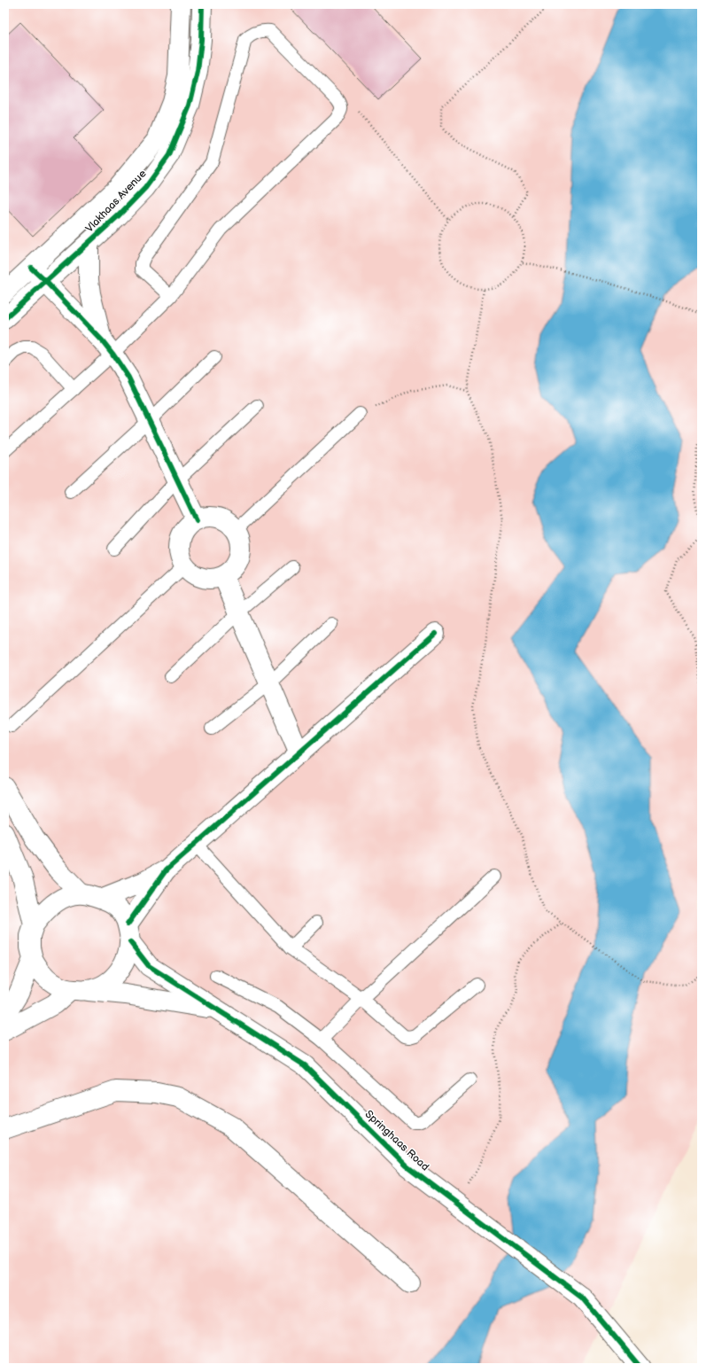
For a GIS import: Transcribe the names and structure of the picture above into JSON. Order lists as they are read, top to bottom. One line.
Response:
{"streets":{"street":["Vlakhaas Avenue","Springhaas Road"]}}
